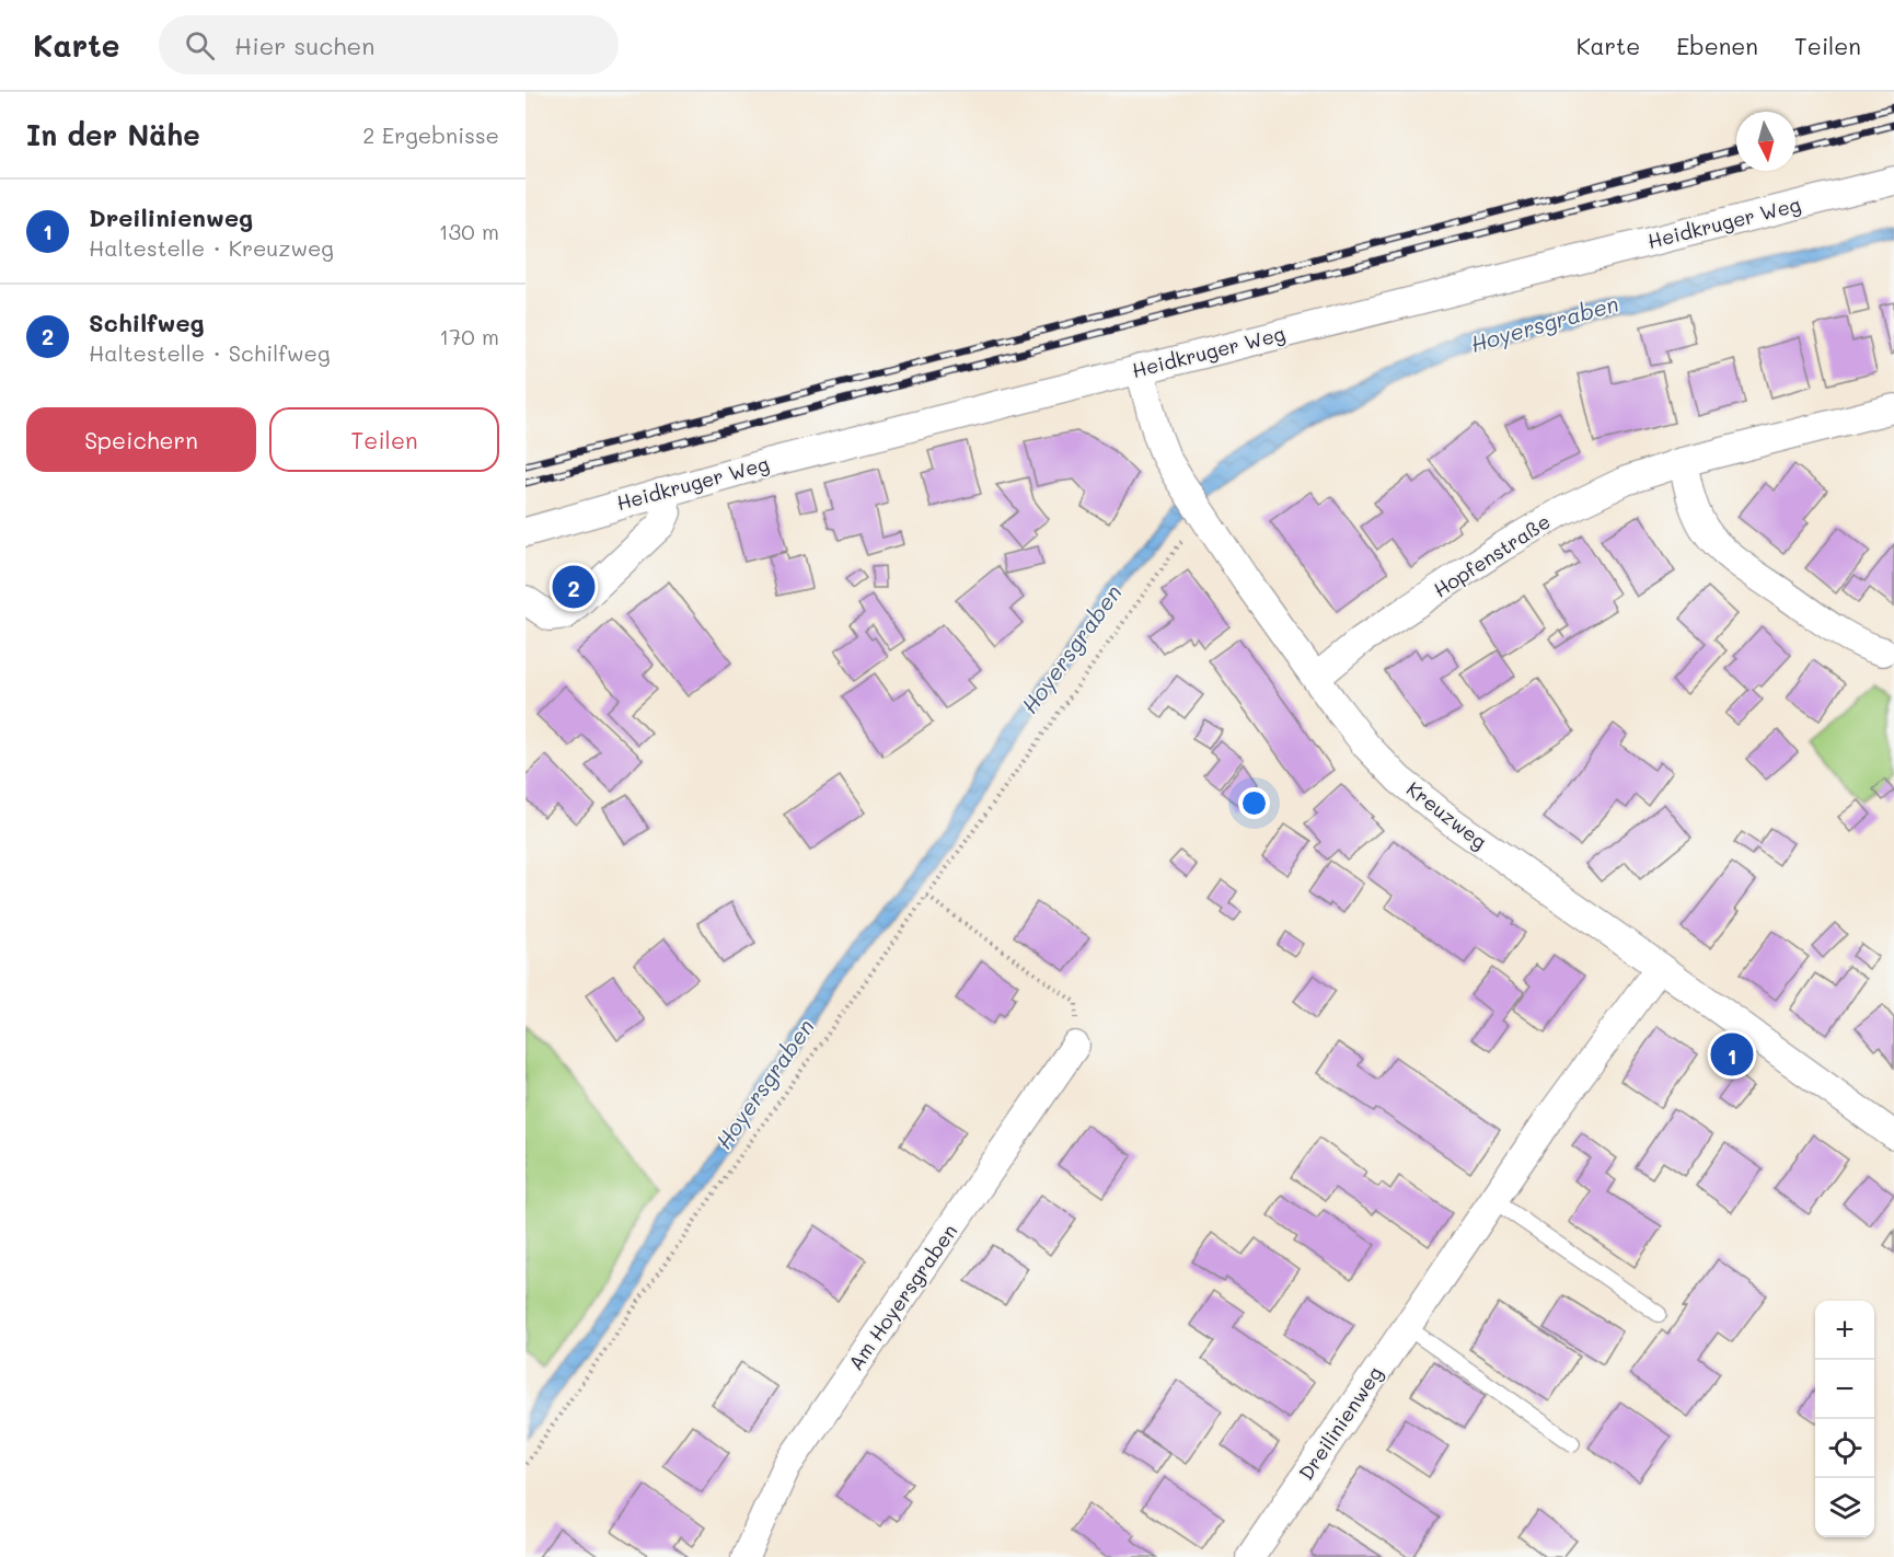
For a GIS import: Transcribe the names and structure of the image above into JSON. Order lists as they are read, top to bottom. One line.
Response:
{"streets":{"street":["Heidkruger Weg","Hopfenstraße","Kreuzweg","Am Hoyersgraben","Dreilinienweg"]},"crossings":[["Heidkruger Weg","Kreuzweg"],["Hopfenstraße","Kreuzweg"],["Kreuzweg","Dreilinienweg"]],"water":["Hoyersgraben"],"north":"bottom","page":{"header":"Karte","search":"Hier suchen","nav":["Karte","Ebenen","Teilen"],"heading":["In der Nähe","2 Ergebnisse"],"list":[{"mark":"1","name":"Dreilinienweg","note":"Haltestelle · Kreuzweg","value":"130 m"},{"mark":"2","name":"Schilfweg","note":"Haltestelle · Schilfweg","value":"170 m"}],"buttons":["Speichern","Teilen"],"pins":["2","1"],"map_buttons":["+","−"]}}
